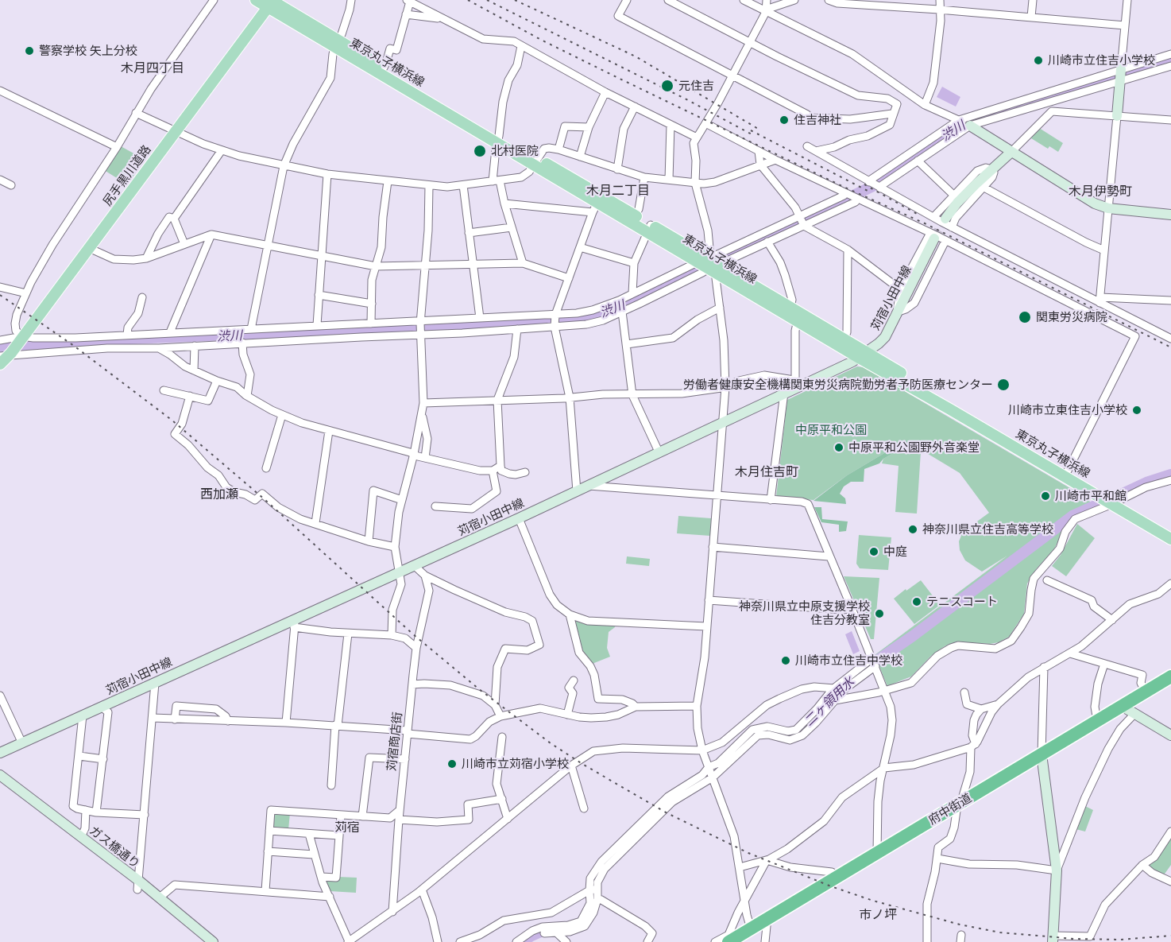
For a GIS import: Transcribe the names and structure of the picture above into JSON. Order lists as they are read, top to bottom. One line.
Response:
{"streets":{"highway":["府中街道"],"main road":["東京丸子横浜線","尻手黒川道路"],"street":["苅宿小田中線","苅宿商店街","ガス橋通り"]},"crossings":[["東京丸子横浜線","尻手黒川道路"],["東京丸子横浜線","苅宿小田中線"]],"districts":["木月四丁目","木月二丁目","木月伊勢町","木月住吉町","西加瀬","苅宿","市ノ坪"],"water":["渋川","二ヶ領用水"],"parks":["中原平和公園"],"places":["警察学校 矢上分校","川崎市立住吉小学校","元住吉","住吉神社","北村医院","関東労災病院","労働者健康安全機構関東労災病院勤労者予防医療センター","川崎市立東住吉小学校","中原平和公園野外音楽堂","川崎市平和館","神奈川県立住吉高等学校","中庭","テニスコート","神奈川県立中原支援学校 住吉分教室","川崎市立住吉中学校","川崎市立苅宿小学校"]}
